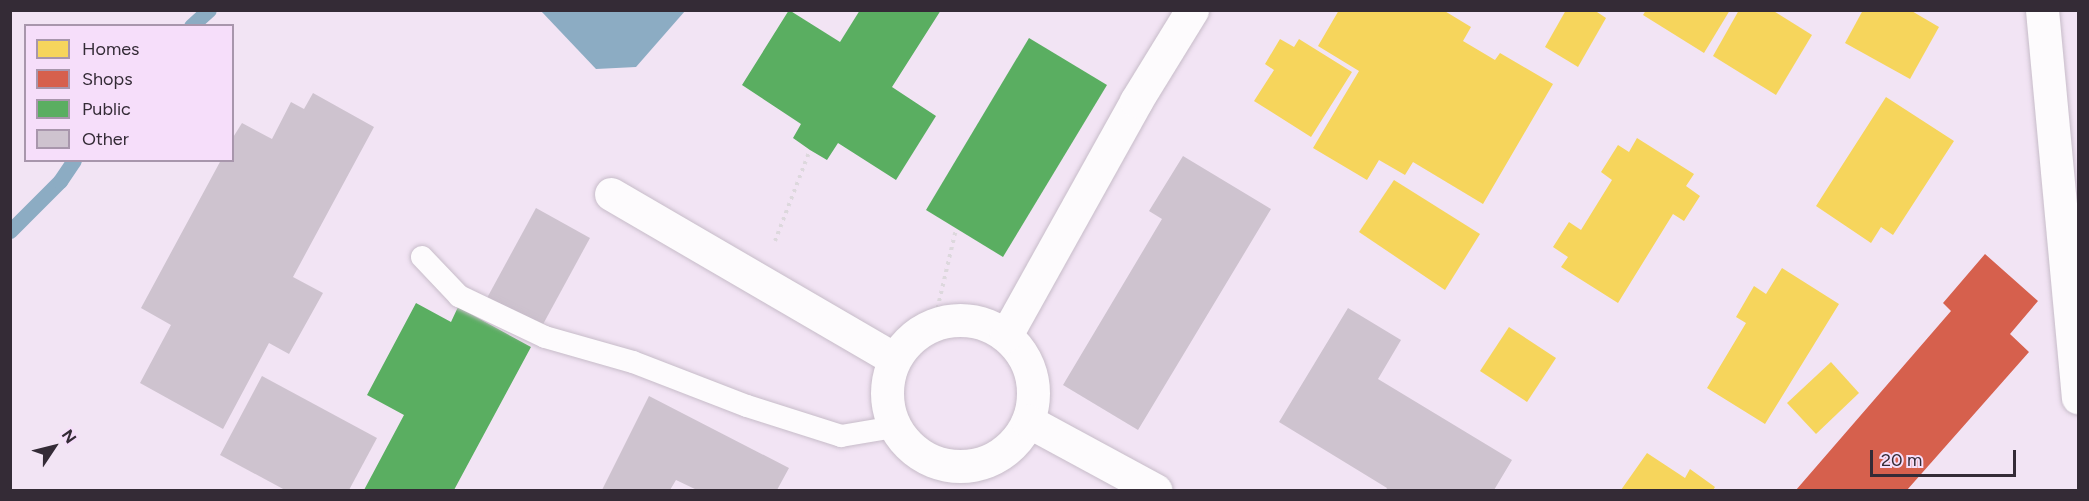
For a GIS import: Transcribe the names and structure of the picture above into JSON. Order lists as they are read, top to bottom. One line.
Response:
{"legend":["Homes","Shops","Public","Other"],"scale_bar":"20 m","north":"top right"}
